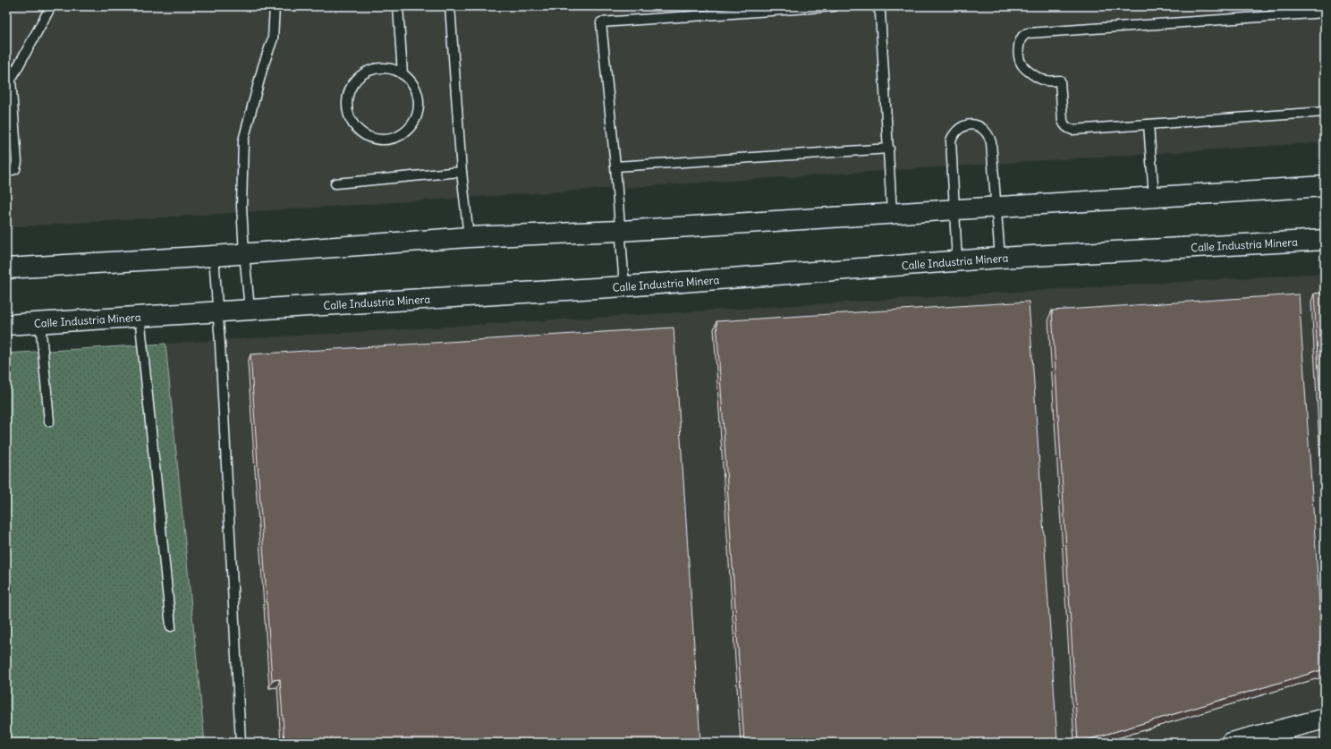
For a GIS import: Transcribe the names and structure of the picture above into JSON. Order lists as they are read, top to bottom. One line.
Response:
{"streets":{"main road":["Calle Industria Minera"]}}
